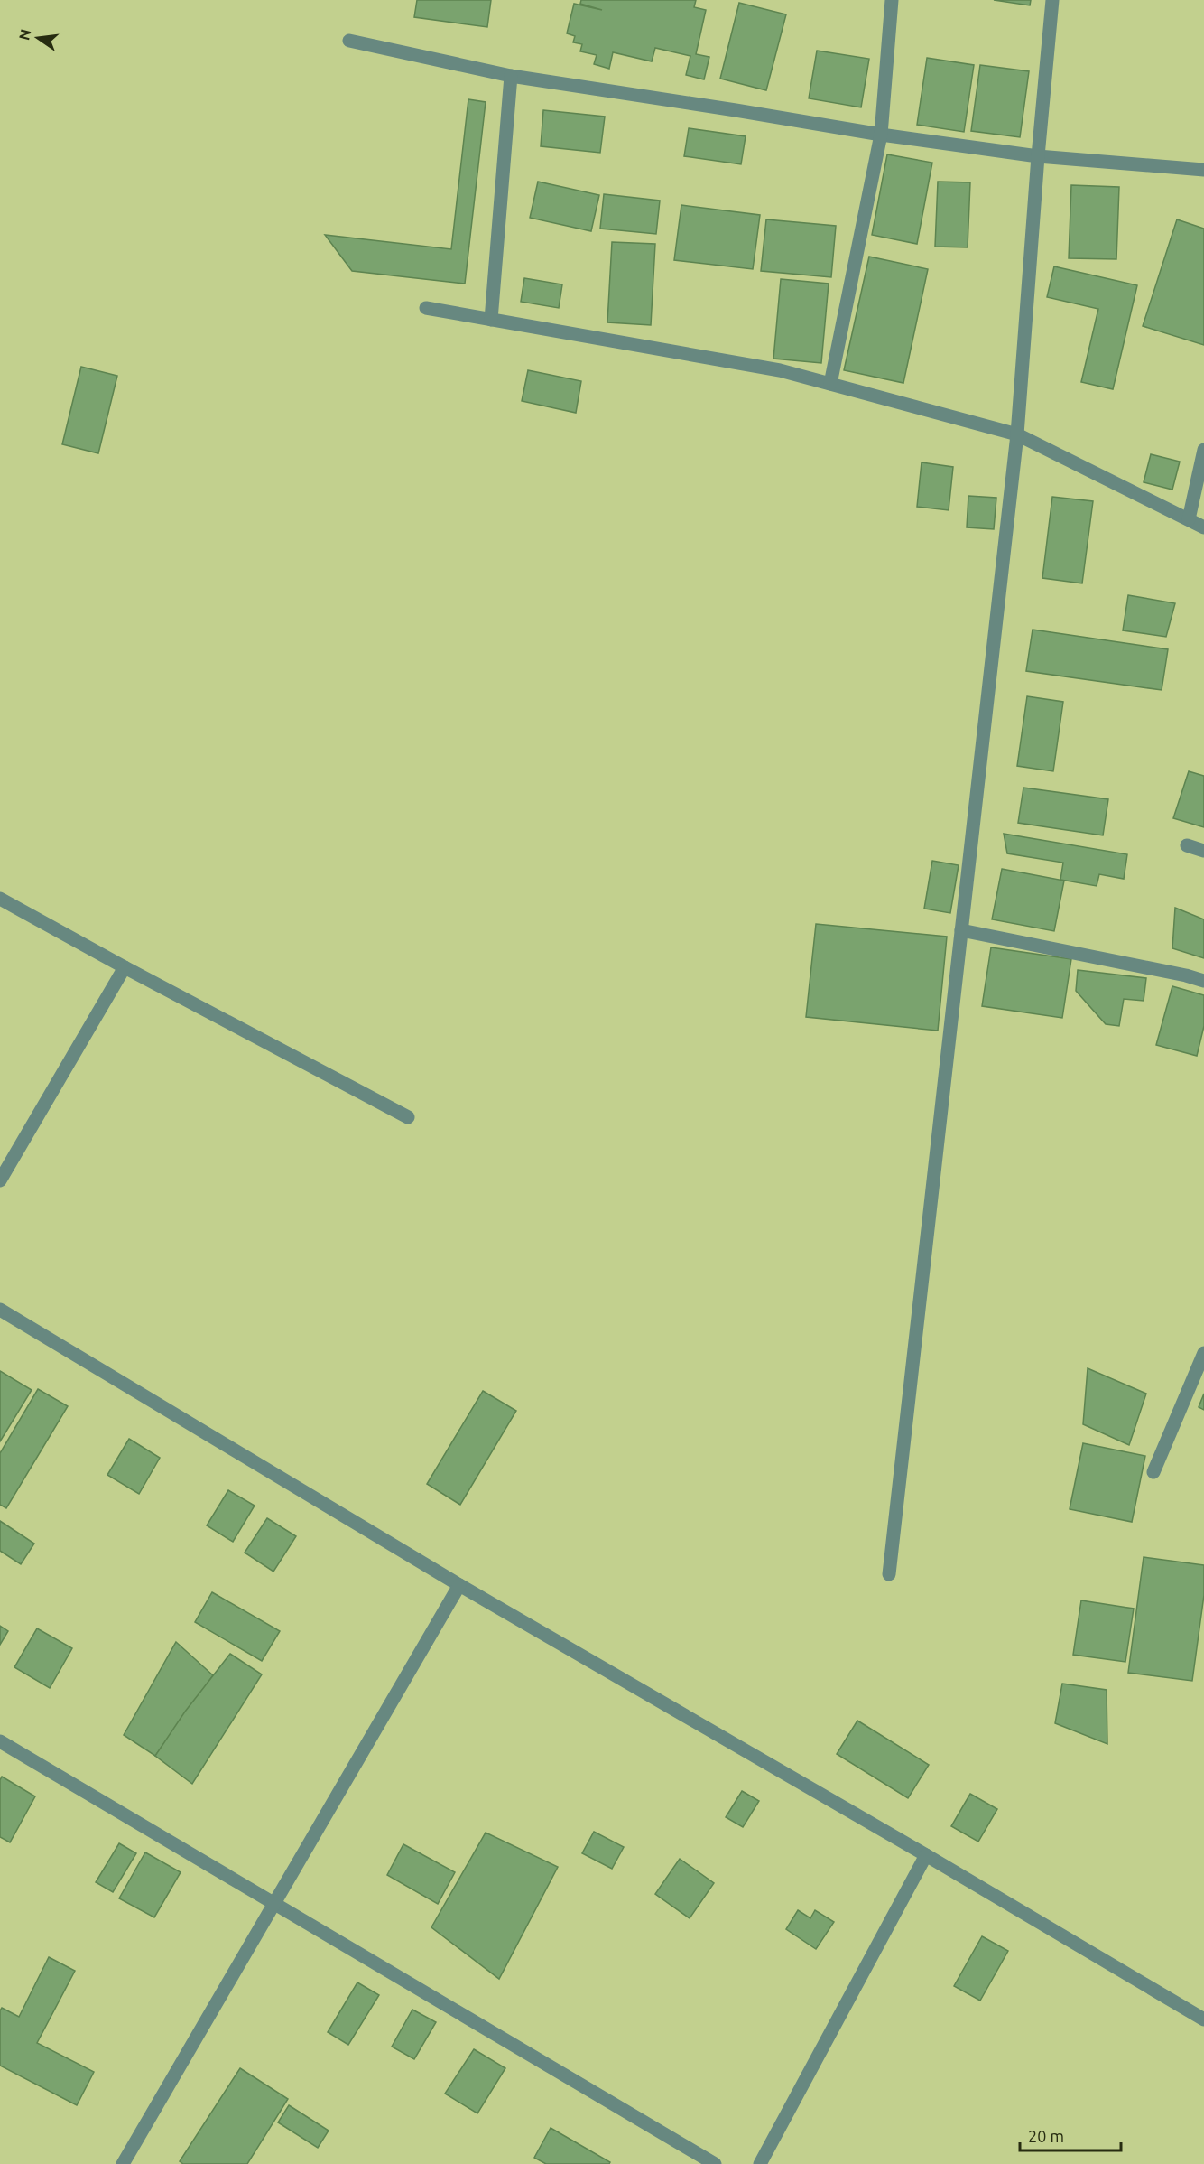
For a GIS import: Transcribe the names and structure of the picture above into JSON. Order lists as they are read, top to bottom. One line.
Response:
{"scale_bar":"20 m","north":"left"}
